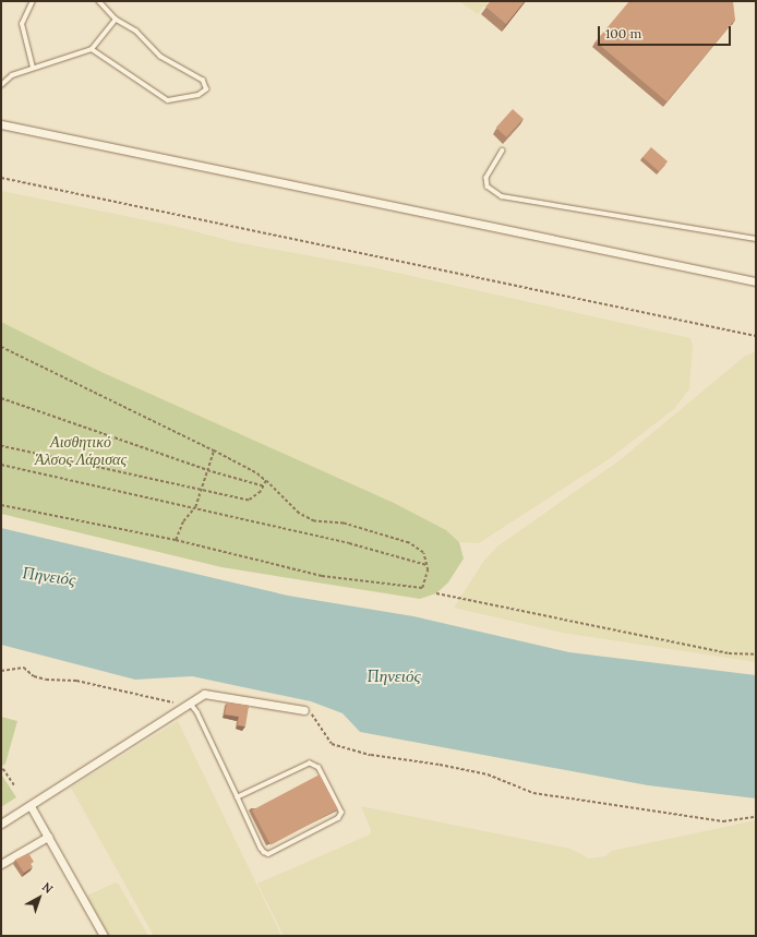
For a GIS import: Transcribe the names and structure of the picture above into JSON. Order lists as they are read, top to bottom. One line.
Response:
{"water":["Πηνειός"],"parks":["Αισθητικό Άλσος Λάρισας"],"scale_bar":"100 m","north":"top right"}
